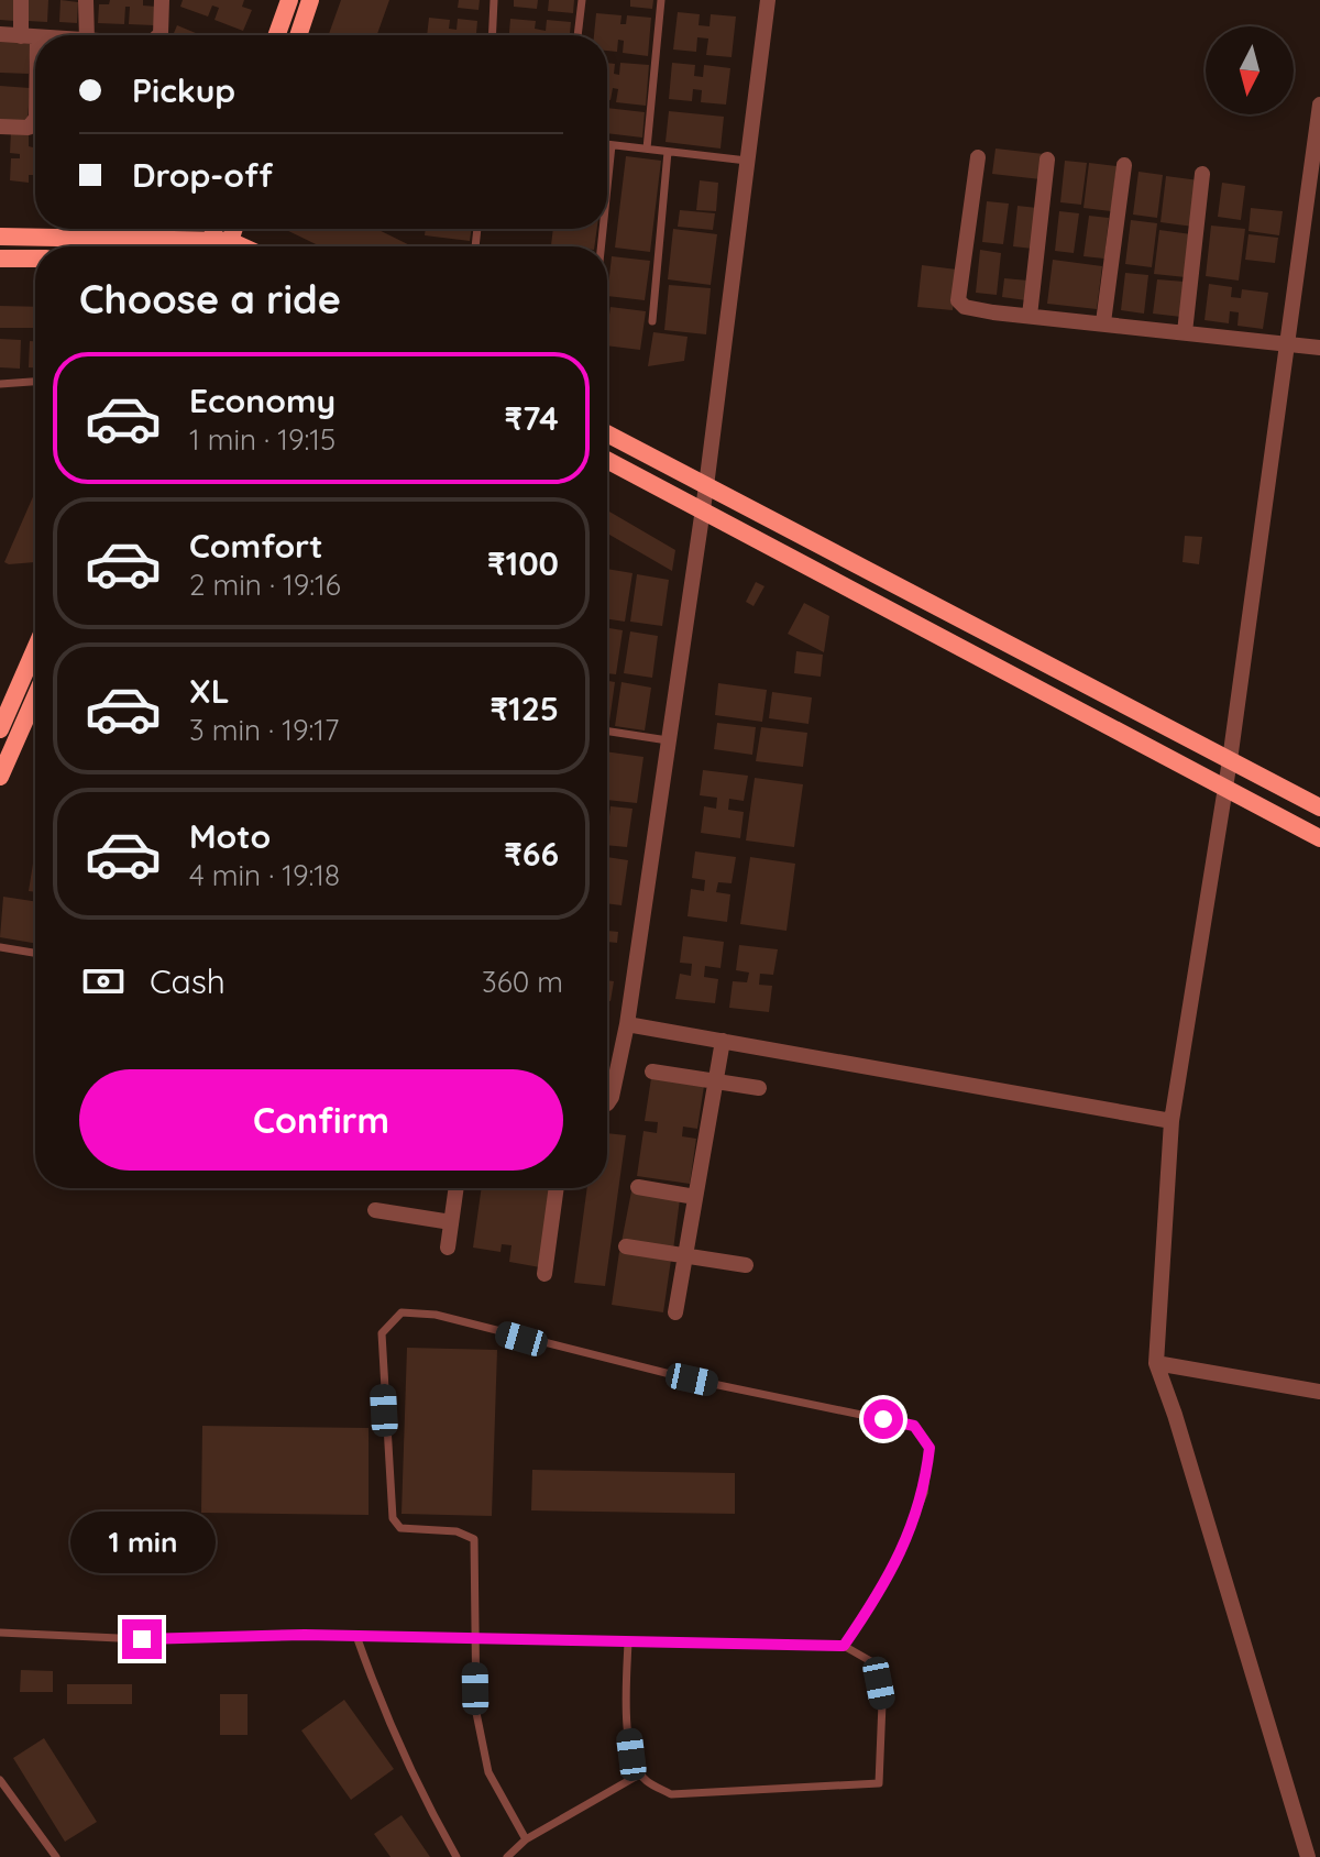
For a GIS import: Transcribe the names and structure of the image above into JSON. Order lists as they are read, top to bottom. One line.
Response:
{"north":"bottom","page":{"banner":["Pickup","Drop-off"],"heading":"Choose a ride","list":[{"name":"Economy","note":"1 min · 19:15","value":"₹74"},{"name":"Comfort","note":"2 min · 19:16","value":"₹100"},{"name":"XL","note":"3 min · 19:17","value":"₹125"},{"name":"Moto","note":"4 min · 19:18","value":"₹66"}],"pay":["Cash","360 m"],"buttons":"Confirm","bubble":"1 min"}}
